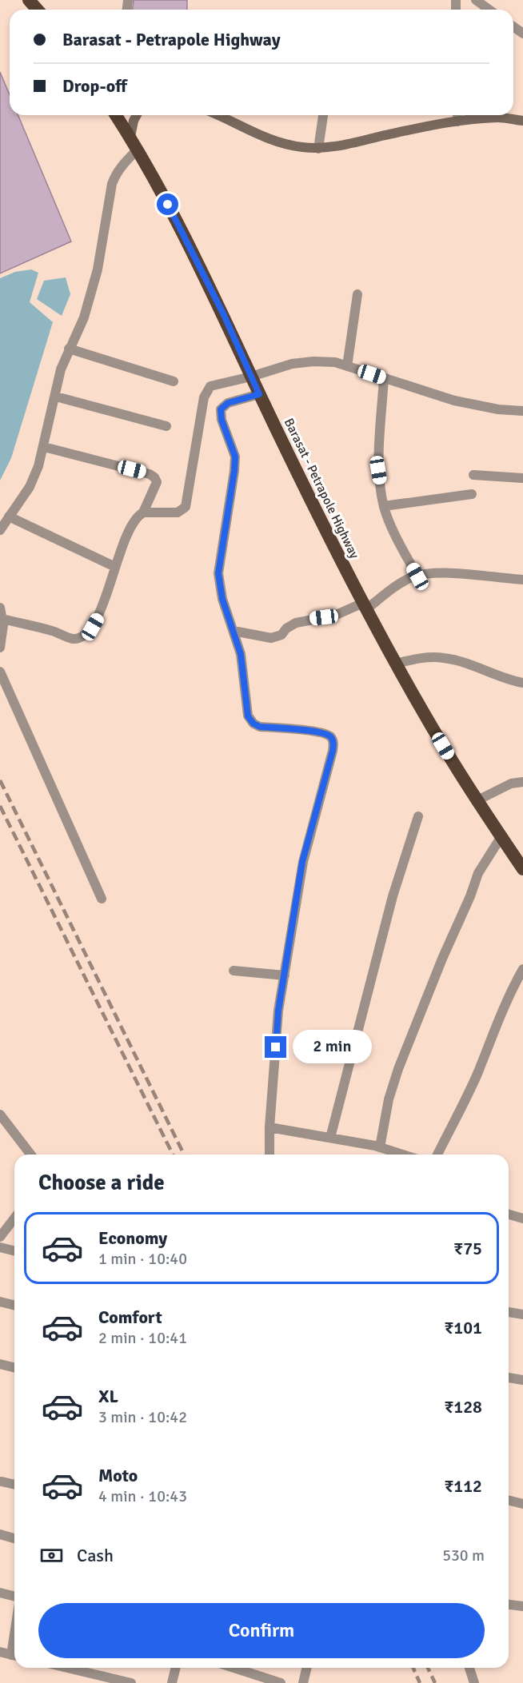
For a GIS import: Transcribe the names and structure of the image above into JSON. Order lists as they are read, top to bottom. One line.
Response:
{"streets":{"highway":["Barasat - Petrapole Highway"]},"page":{"banner":["Barasat - Petrapole Highway","Drop-off"],"bubble":"2 min","heading":"Choose a ride","list":[{"name":"Economy","note":"1 min · 10:40","value":"₹75"},{"name":"Comfort","note":"2 min · 10:41","value":"₹101"},{"name":"XL","note":"3 min · 10:42","value":"₹128"},{"name":"Moto","note":"4 min · 10:43","value":"₹112"}],"pay":["Cash","530 m"],"buttons":"Confirm"}}
